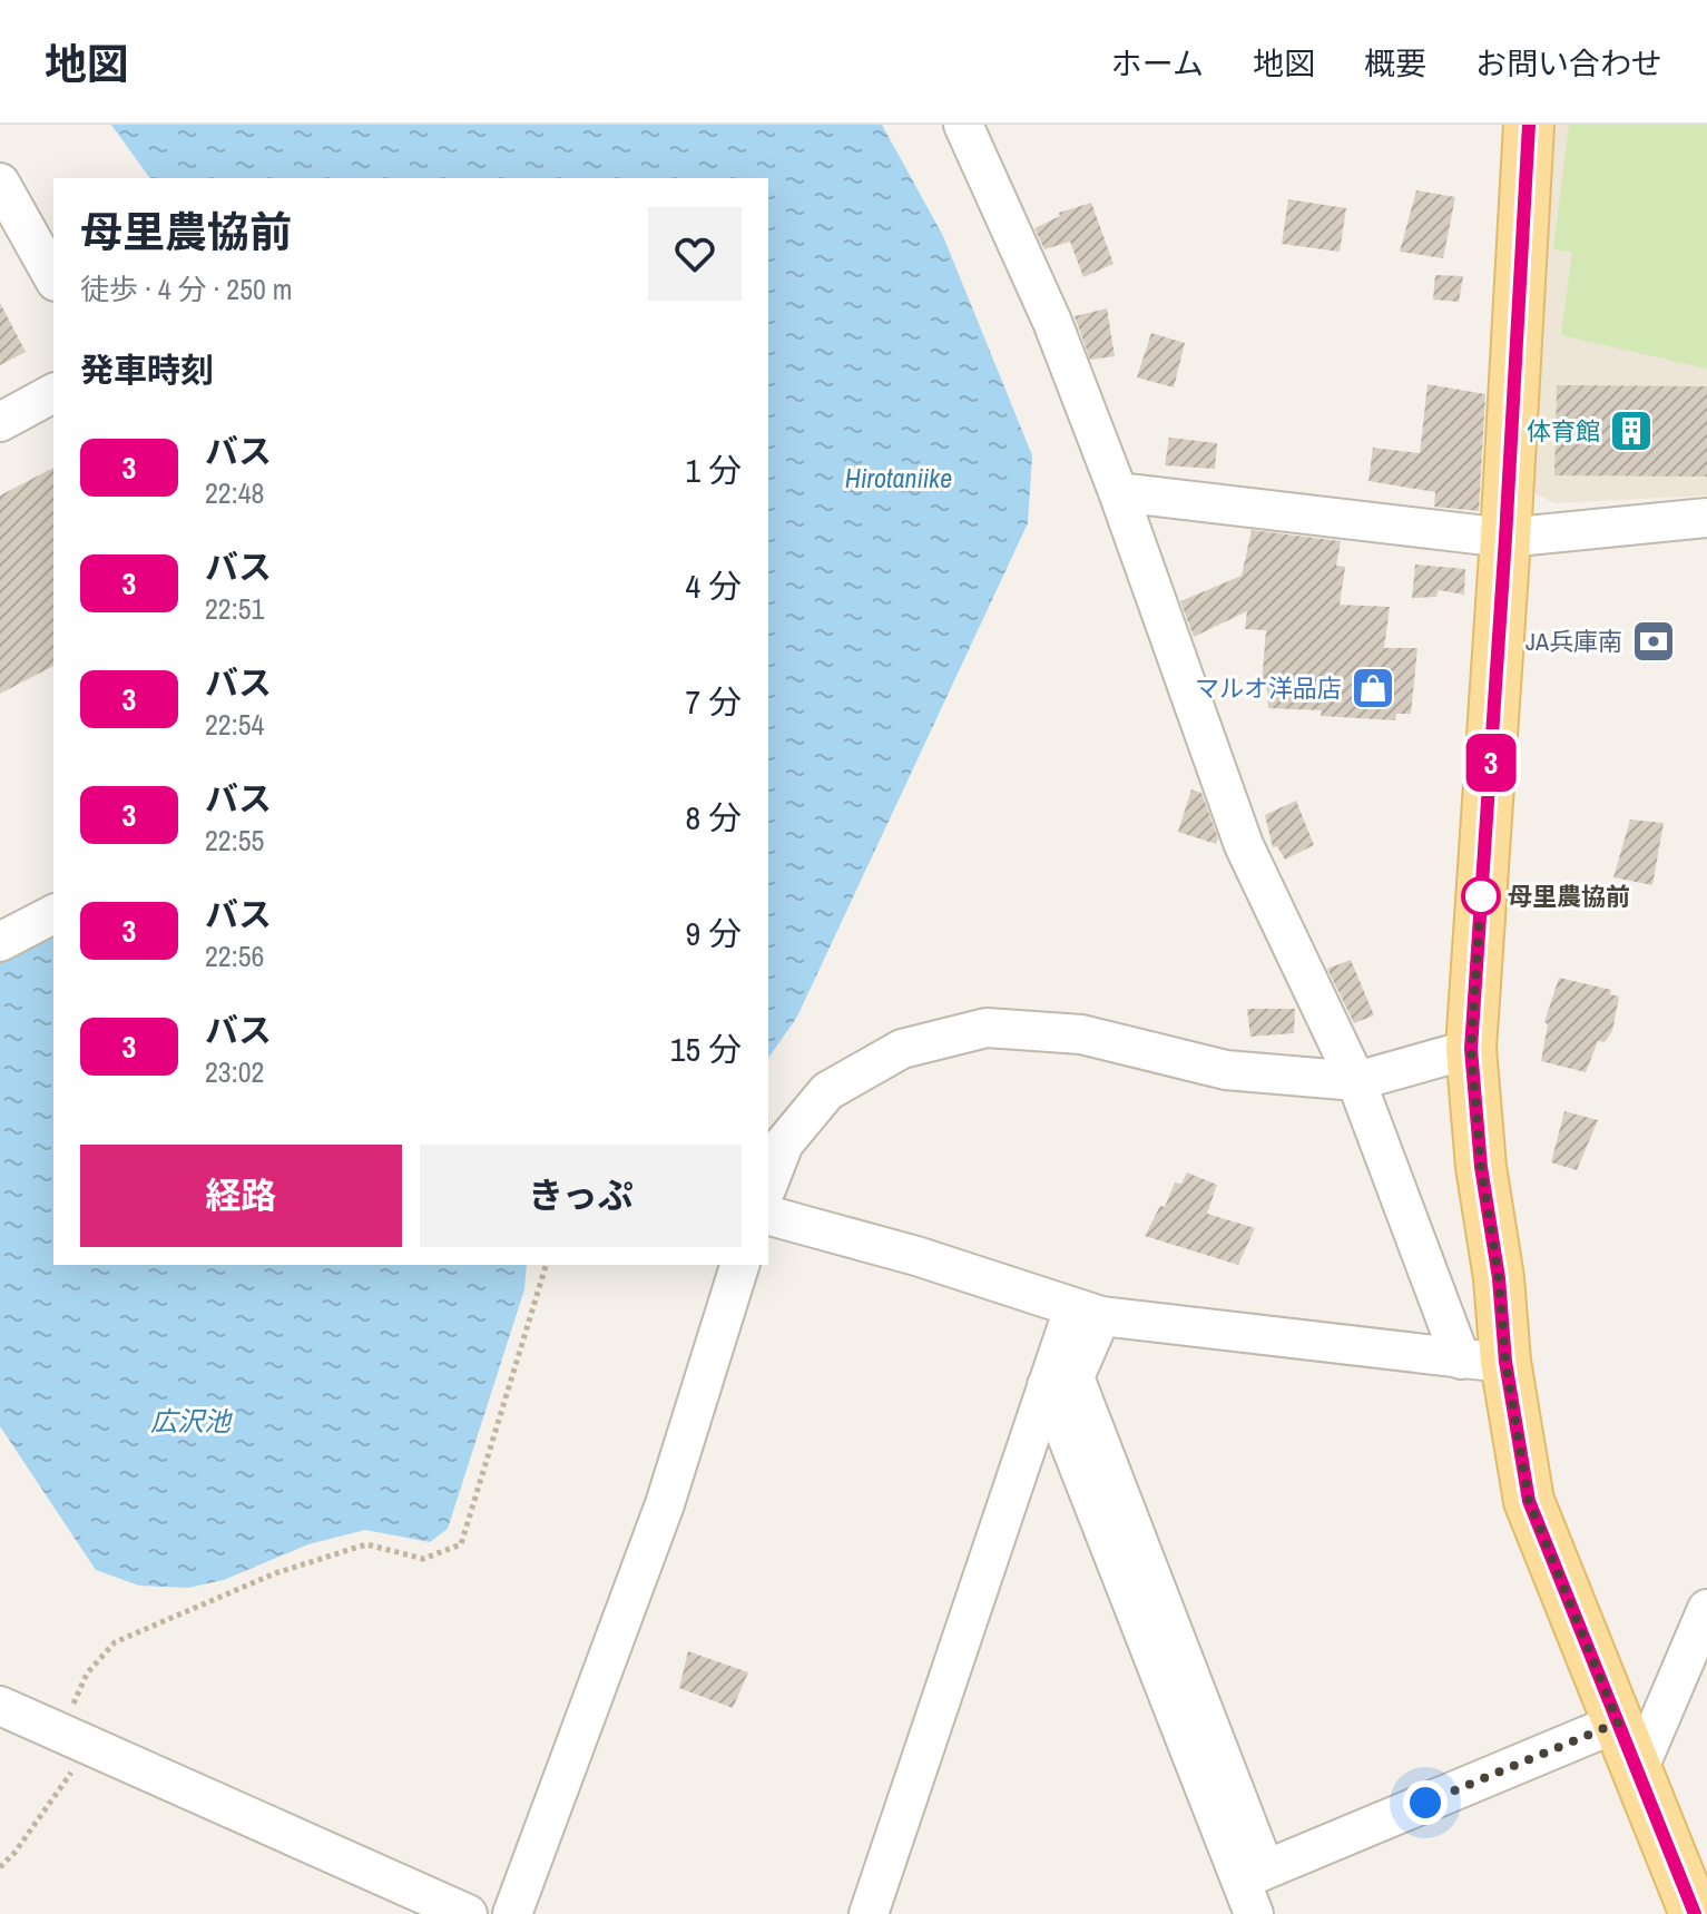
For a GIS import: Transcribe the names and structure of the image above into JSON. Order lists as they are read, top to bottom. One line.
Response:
{"water":["Hirotaniike","広沢池"],"places":{"building":["体育館"],"bank":["JA兵庫南"],"shop":["マルオ洋品店"],"other":["母里農協前"]},"lines":["bus line 3"],"page":{"header":"地図","nav":["ホーム","地図","概要","お問い合わせ"],"on_map":"3","heading":[["母里農協前","徒歩 · 4 分 · 250 m"],"発車時刻"],"list":[{"mark":"3","name":"バス","note":"22:48","value":"1 分"},{"mark":"3","name":"バス","note":"22:51","value":"4 分"},{"mark":"3","name":"バス","note":"22:54","value":"7 分"},{"mark":"3","name":"バス","note":"22:55","value":"8 分"},{"mark":"3","name":"バス","note":"22:56","value":"9 分"},{"mark":"3","name":"バス","note":"23:02","value":"15 分"}],"buttons":["経路","きっぷ"]}}
